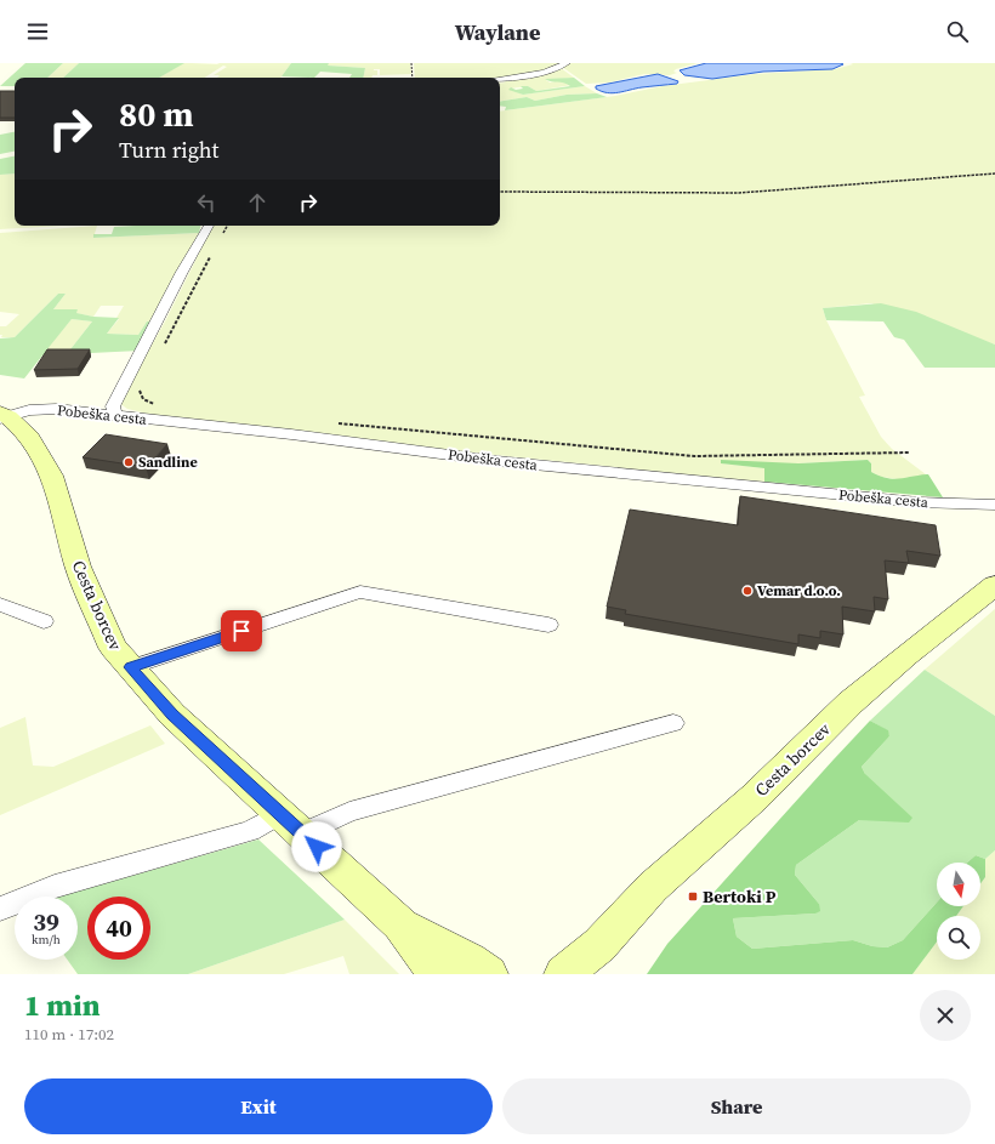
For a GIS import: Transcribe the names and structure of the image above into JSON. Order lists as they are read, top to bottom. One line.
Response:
{"streets":{"street":["Pobeška cesta","Cesta borcev"]},"crossings":[["Pobeška cesta","Cesta borcev"]],"places":{"other":["Sandline","Vemar d.o.o."],"transit":["Bertoki P"]},"north":"bottom","page":{"header":"Waylane","turn":["80 m","Turn right"],"speed":"39 km/h","limit":"40","heading":["1 min","110 m · 17:02"],"buttons":["Exit","Share"]}}
